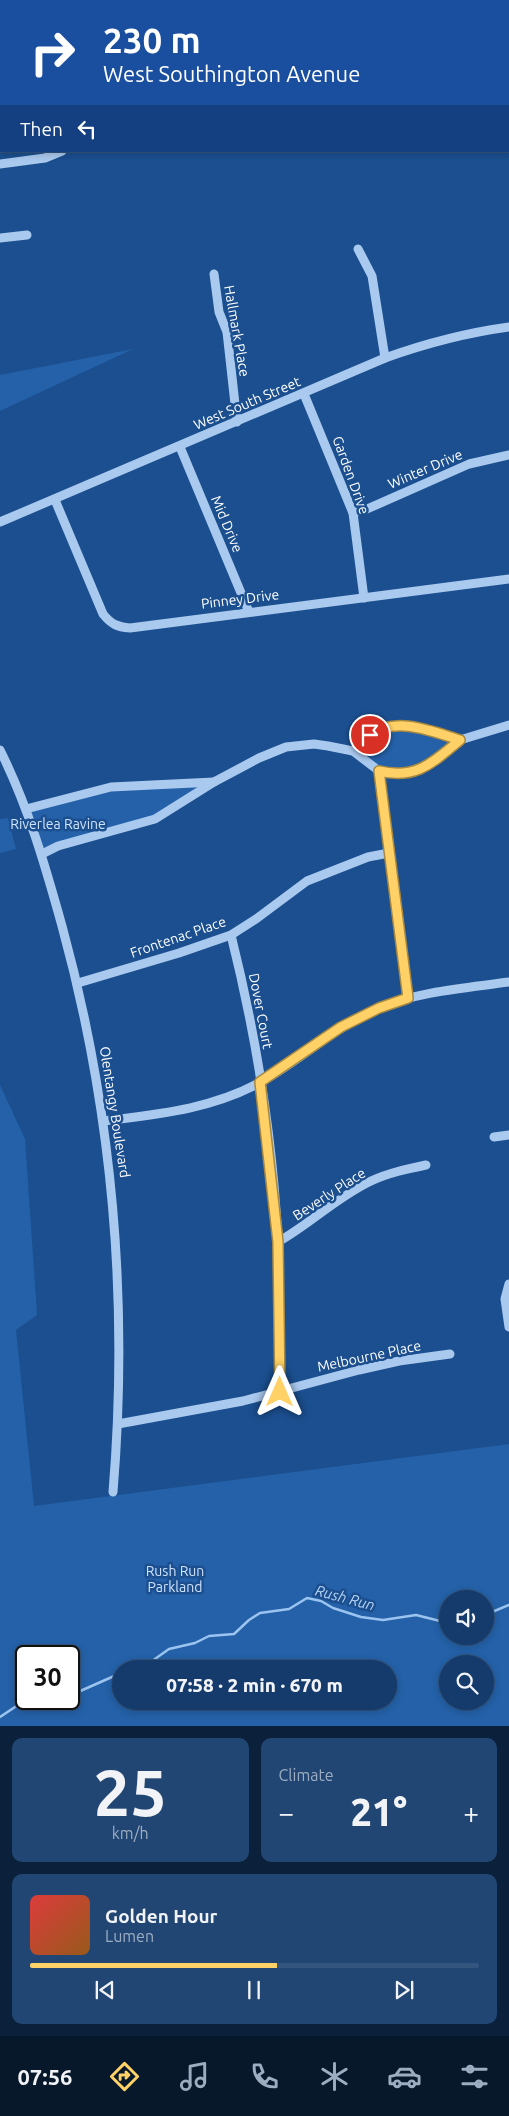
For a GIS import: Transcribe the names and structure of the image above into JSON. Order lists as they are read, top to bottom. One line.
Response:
{"streets":{"street":["Hallmark Place","West South Street","Winter Drive","Garden Drive","Mid Drive","Pinney Drive","Frontenac Place","Dover Court","Olentangy Boulevard","Beverly Place","Melbourne Place"]},"crossings":[["Hallmark Place","West South Street"],["West South Street","Garden Drive"],["West South Street","Mid Drive"],["West South Street","Pinney Drive"],["Winter Drive","Garden Drive"],["Garden Drive","Pinney Drive"],["Mid Drive","Pinney Drive"],["Frontenac Place","Dover Court"],["Frontenac Place","Olentangy Boulevard"],["Dover Court","Beverly Place"],["Dover Court","Melbourne Place"],["Olentangy Boulevard","Melbourne Place"]],"water":["Rush Run"],"parks":["Riverlea Ravine","Rush Run Parkland"],"page":{"turn":["230 m","West Southington Avenue"],"then":"Then","limit":"30","trip":"07:58 · 2 min · 670 m","tile":[["25","km/h"],"Climate"],"heat":["−","21°","+"],"song":["Golden Hour","Lumen"],"tabs":"07:56"}}
